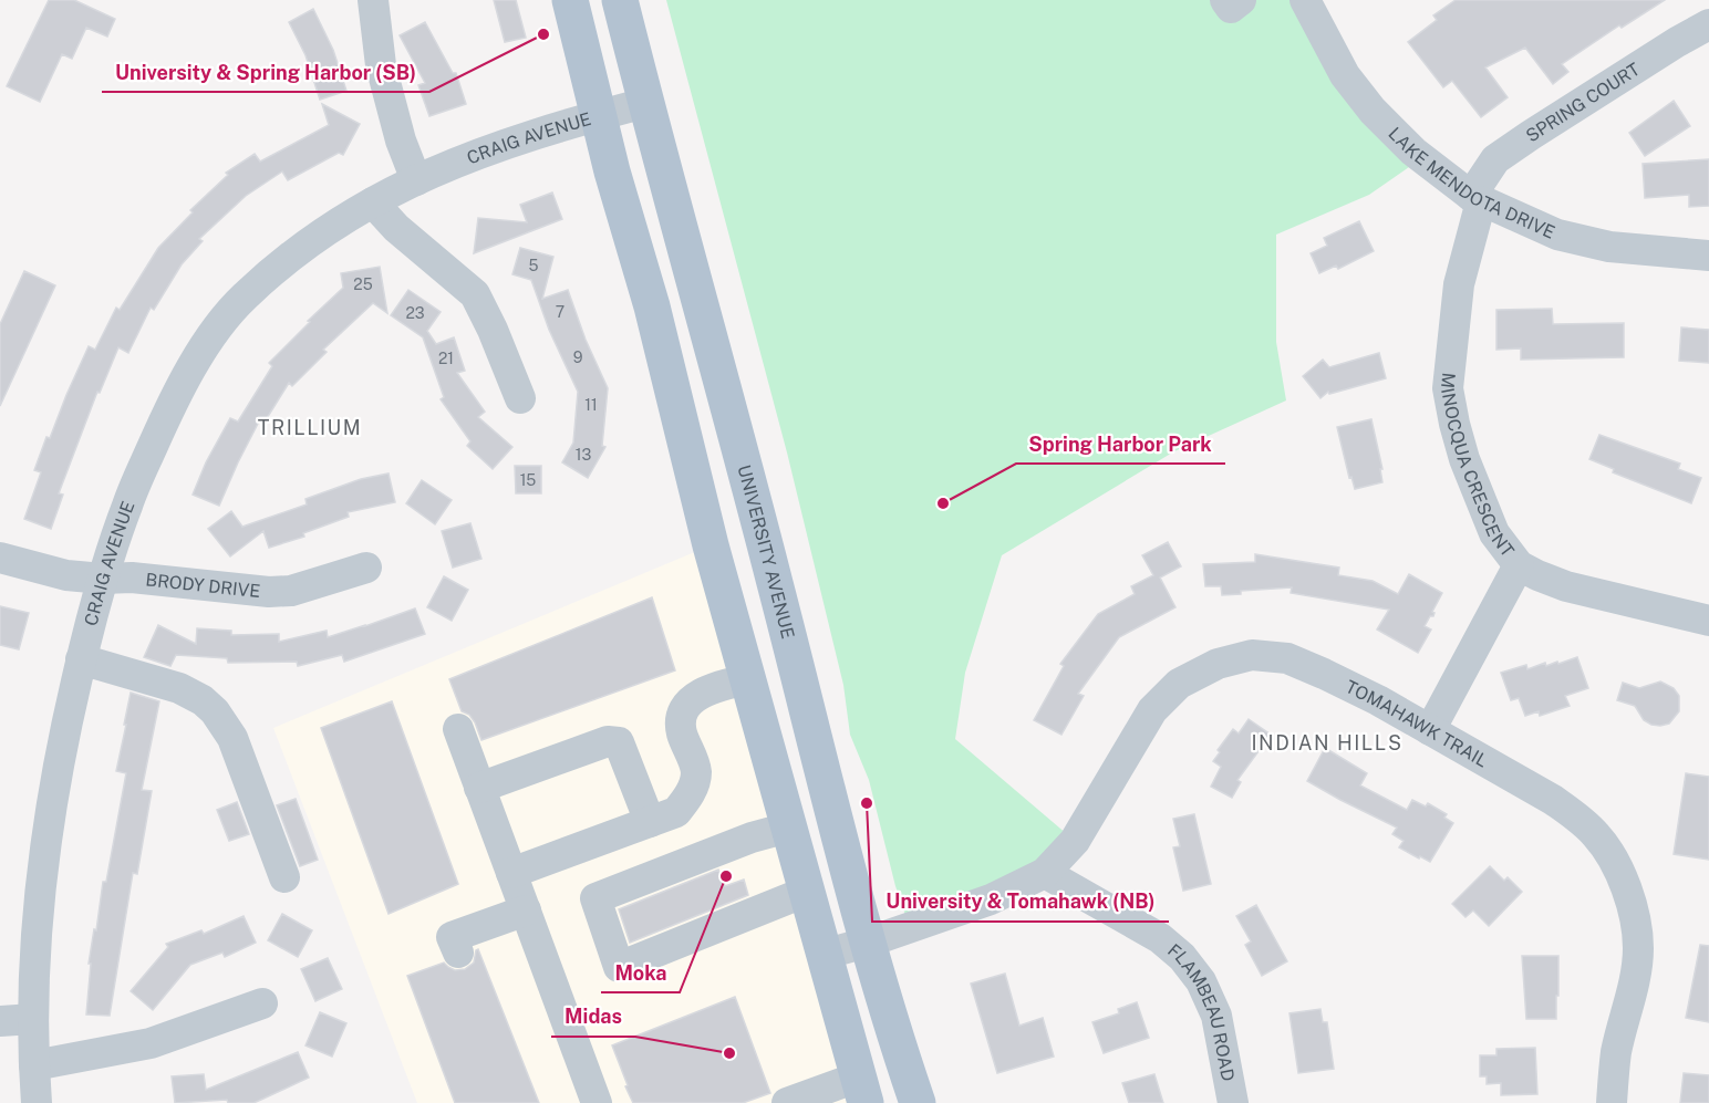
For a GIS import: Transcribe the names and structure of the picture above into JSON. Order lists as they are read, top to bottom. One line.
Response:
{"streets":{"main road":["UNIVERSITY AVENUE"],"street":["SPRING COURT","CRAIG AVENUE","LAKE MENDOTA DRIVE","MINOCQUA CRESCENT","BRODY DRIVE","TOMAHAWK TRAIL","FLAMBEAU ROAD"]},"crossings":[["SPRING COURT","LAKE MENDOTA DRIVE"],["SPRING COURT","MINOCQUA CRESCENT"],["CRAIG AVENUE","UNIVERSITY AVENUE"],["CRAIG AVENUE","BRODY DRIVE"],["LAKE MENDOTA DRIVE","MINOCQUA CRESCENT"],["TOMAHAWK TRAIL","FLAMBEAU ROAD"]],"districts":["TRILLIUM","INDIAN HILLS"],"places":["University & Spring Harbor (SB)","Spring Harbor Park","University & Tomahawk (NB)","Moka","Midas"],"house_numbers":["5","25","7","23","9","21","11","13","15"]}
